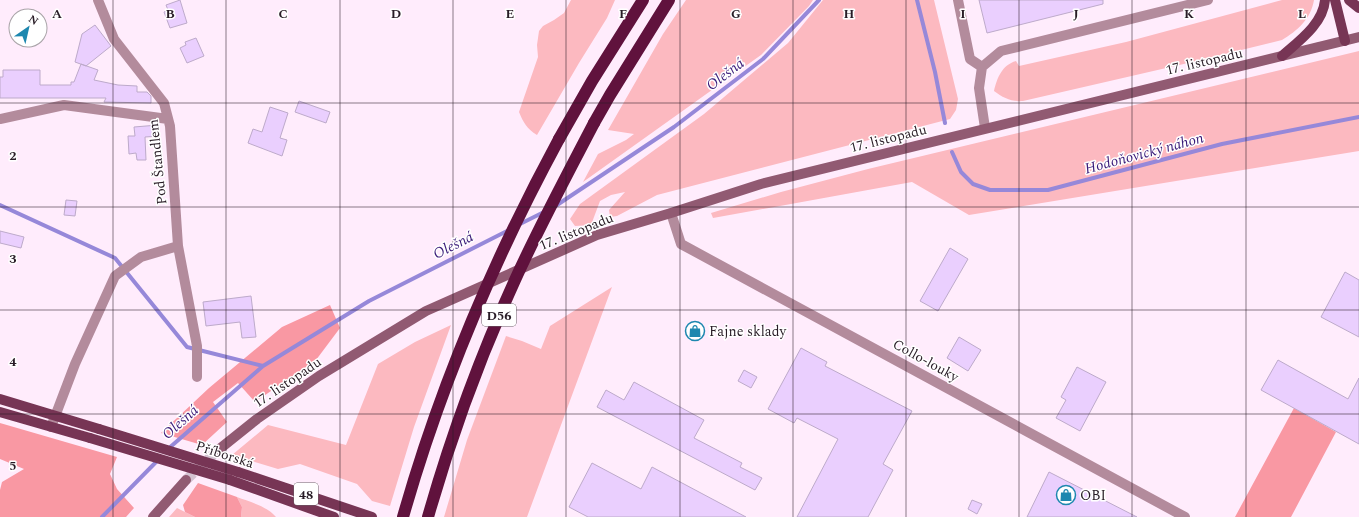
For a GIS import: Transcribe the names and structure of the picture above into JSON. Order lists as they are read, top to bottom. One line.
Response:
{"streets":{"highway":["D56"],"main road":["17. listopadu","Příborská","48"],"street":["Pod Štandlem","Collo-louky"]},"crossings":[["17. listopadu","Collo-louky"]],"water":["Olešná","Hodoňovický náhon"],"places":{"shop":["Fajne sklady","OBI"]},"north":"top right","grid":{"columns":["A","B","C","D","E","F","G","H","I","J","K","L"],"rows":["2","3","4","5"]}}
